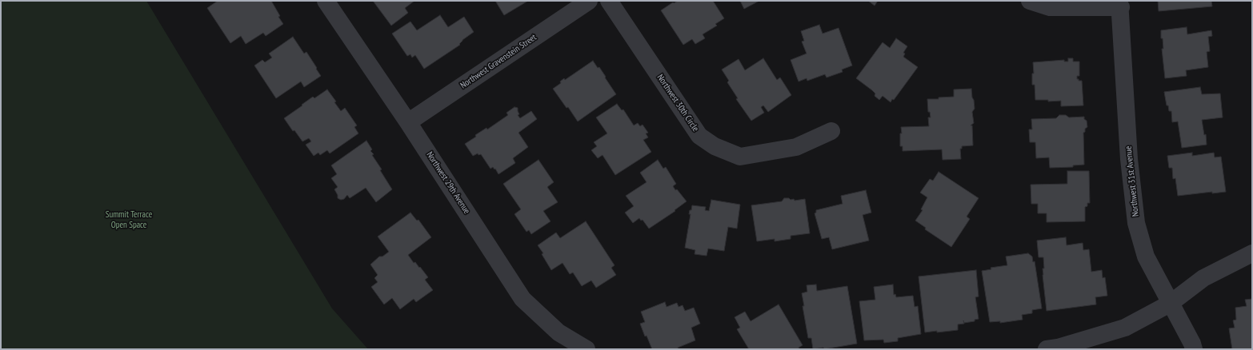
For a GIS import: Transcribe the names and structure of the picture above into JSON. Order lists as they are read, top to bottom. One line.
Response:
{"streets":{"street":["Northwest Gravenstein Street","Northwest 30th Circle","Northwest 31st Avenue","Northwest 29th Avenue"]},"crossings":[["Northwest Gravenstein Street","Northwest 29th Avenue"]],"parks":["Summit Terrace Open Space"]}
